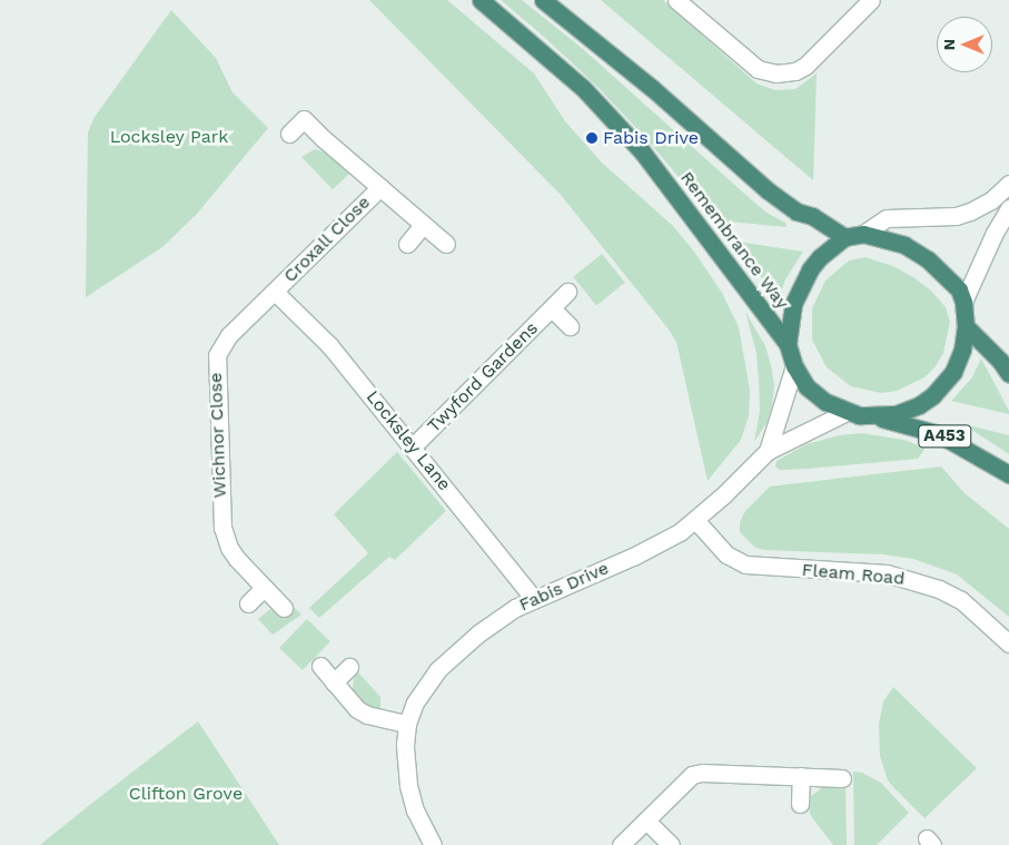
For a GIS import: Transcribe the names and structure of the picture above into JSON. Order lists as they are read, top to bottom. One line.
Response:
{"streets":{"highway":["Remembrance Way","A453"],"street":["Croxall Close","Twyford Gardens","Wichnor Close","Locksley Lane","Fleam Road","Fabis Drive"]},"crossings":[["Croxall Close","Wichnor Close"],["Croxall Close","Locksley Lane"],["Remembrance Way","A453"],["Remembrance Way","Fabis Drive"],["Twyford Gardens","Locksley Lane"],["Wichnor Close","Locksley Lane"],["A453","Fabis Drive"],["Locksley Lane","Fabis Drive"],["Fleam Road","Fabis Drive"]],"parks":["Locksley Park","Clifton Grove"],"places":["Fabis Drive"],"north":"left"}
